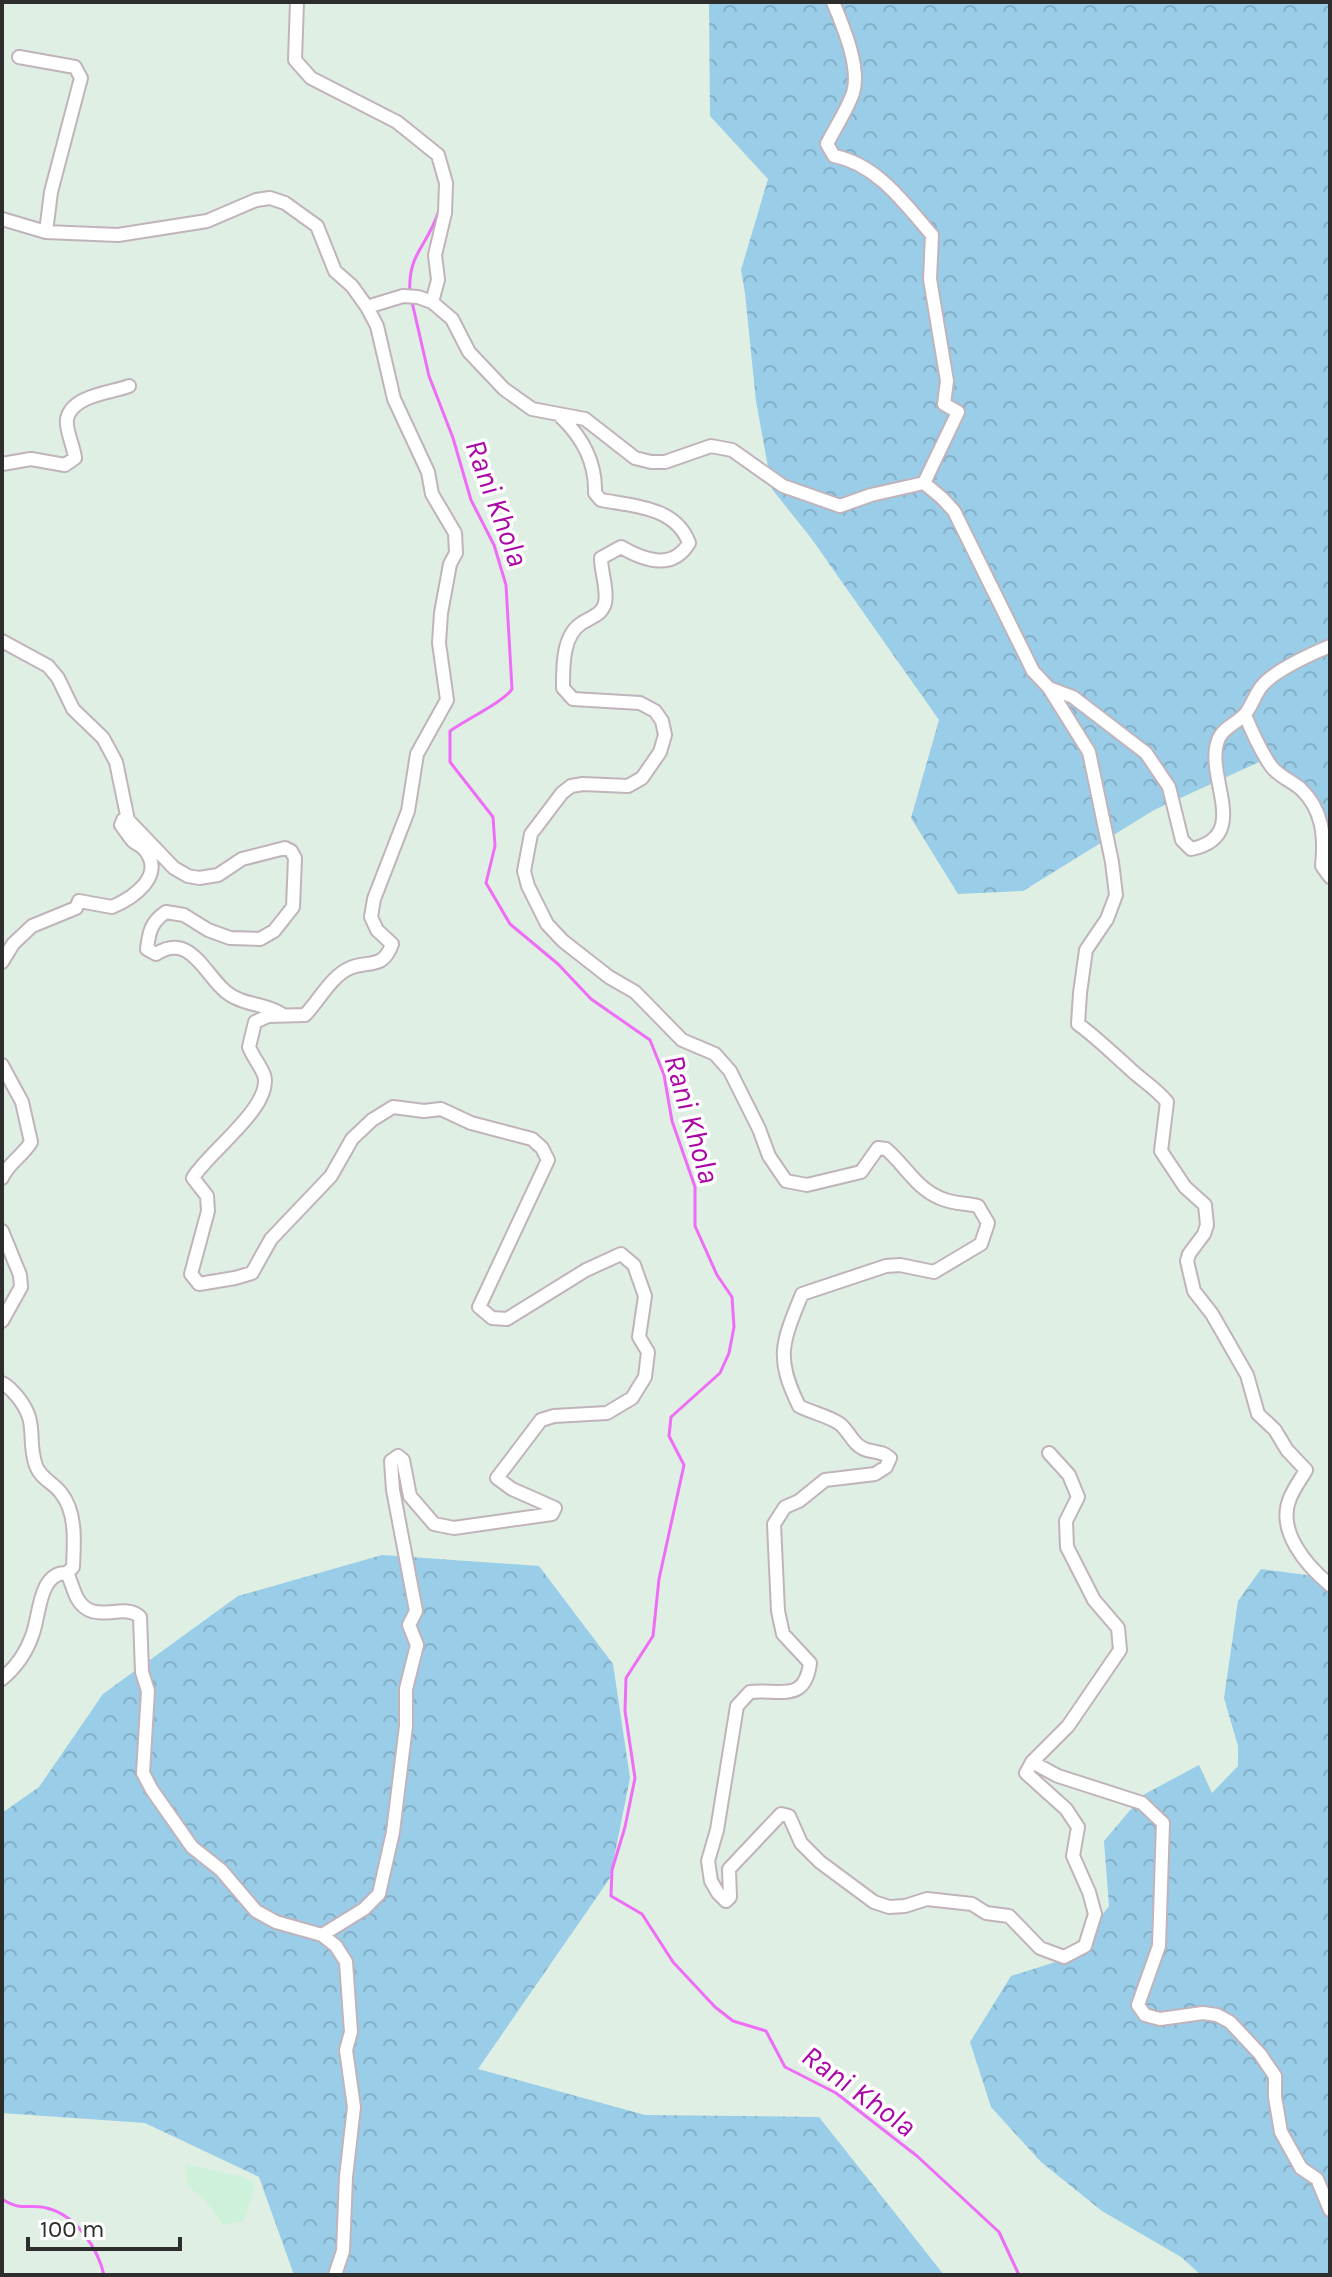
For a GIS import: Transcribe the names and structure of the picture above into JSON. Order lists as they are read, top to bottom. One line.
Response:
{"water":["Rani Khola"],"scale_bar":"100 m"}
